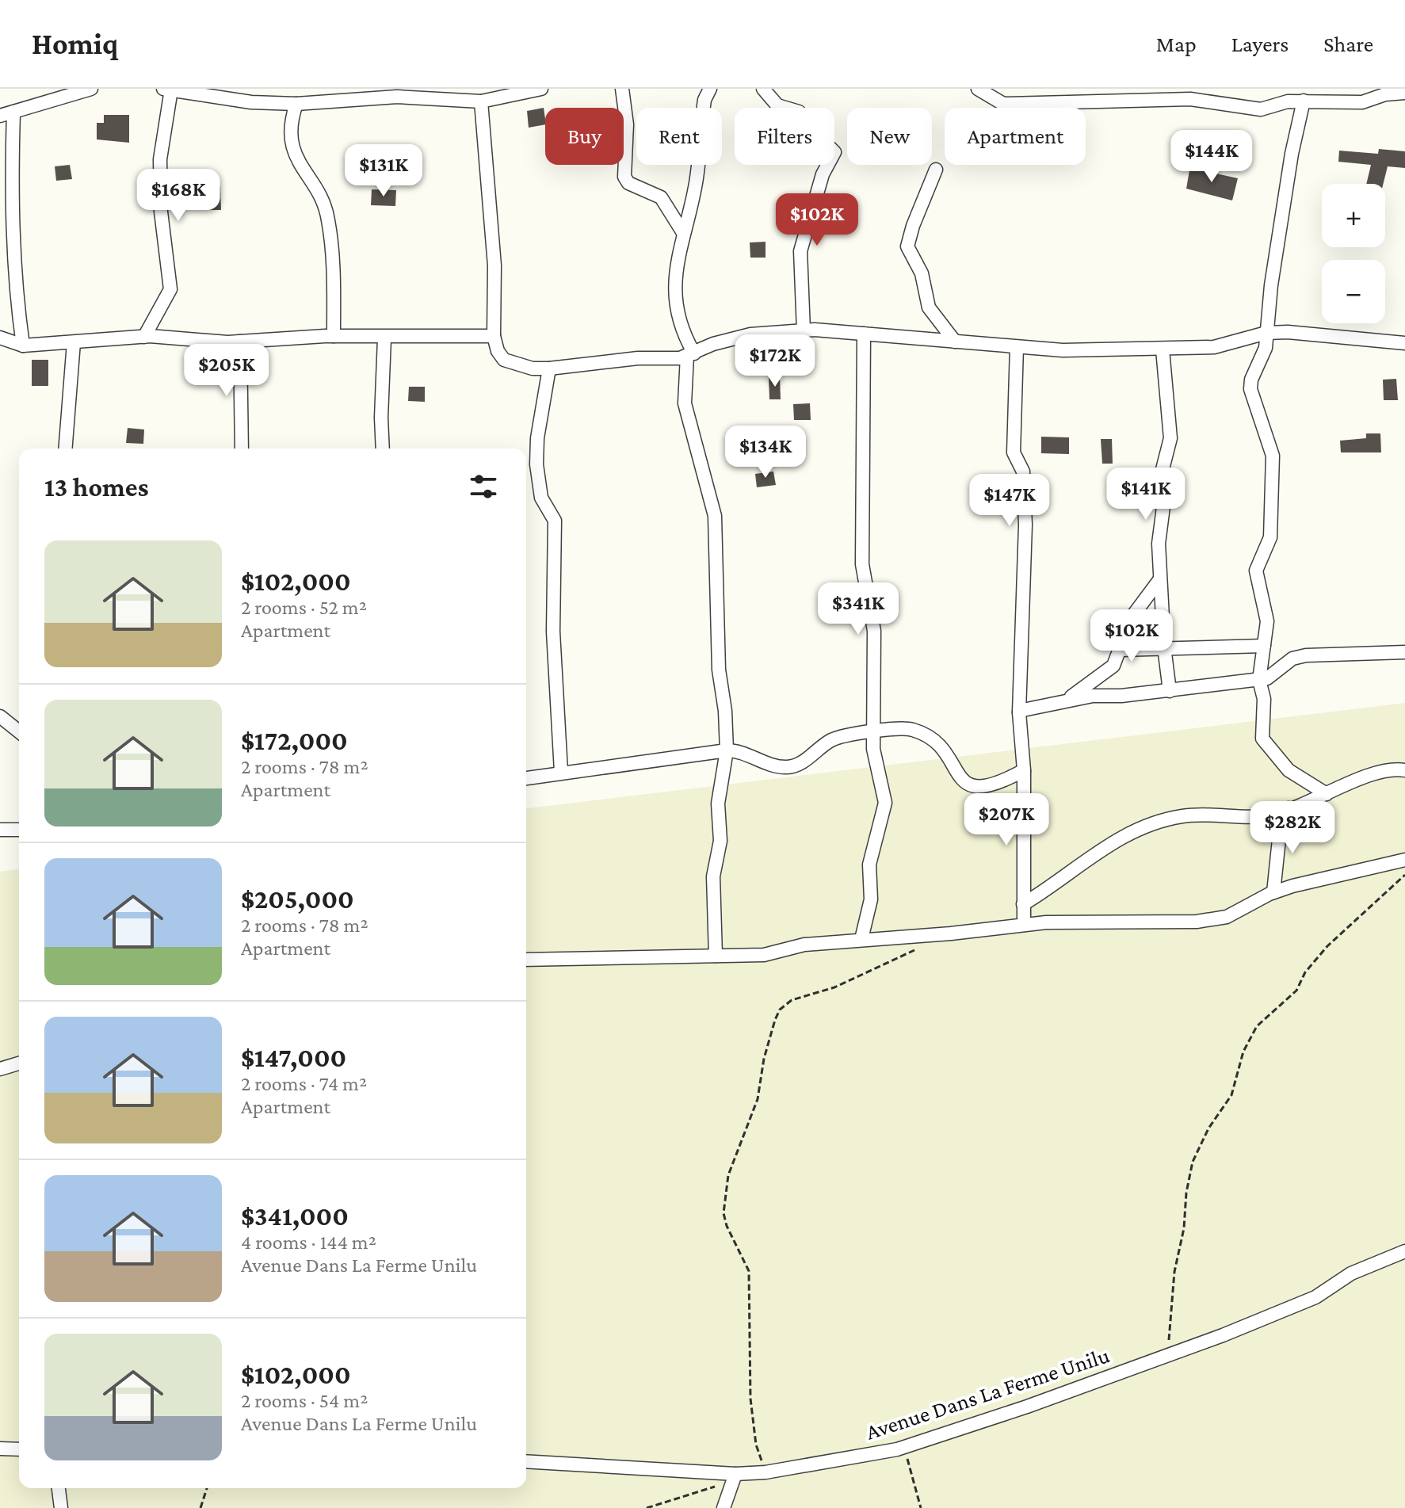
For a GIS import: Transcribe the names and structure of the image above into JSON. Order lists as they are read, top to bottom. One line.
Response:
{"streets":{"street":["Avenue Dans La Ferme Unilu"]},"page":{"header":"Homiq","nav":["Map","Layers","Share"],"chip":["Buy","Rent","Filters","New","Apartment"],"price":["$144K","$131K","$168K","$102K","$172K","$205K","$134K","$141K","$147K","$341K","$102K","$207K","$282K"],"map_buttons":["+","−"],"heading":"13 homes","list":[{"name":"$102,000","note":"2 rooms · 52 m² · Apartment"},{"name":"$172,000","note":"2 rooms · 78 m² · Apartment"},{"name":"$205,000","note":"2 rooms · 78 m² · Apartment"},{"name":"$147,000","note":"2 rooms · 74 m² · Apartment"},{"name":"$341,000","note":"4 rooms · 144 m² · Avenue Dans La Ferme Unilu"},{"name":"$102,000","note":"2 rooms · 54 m² · Avenue Dans La Ferme Unilu"}]}}
